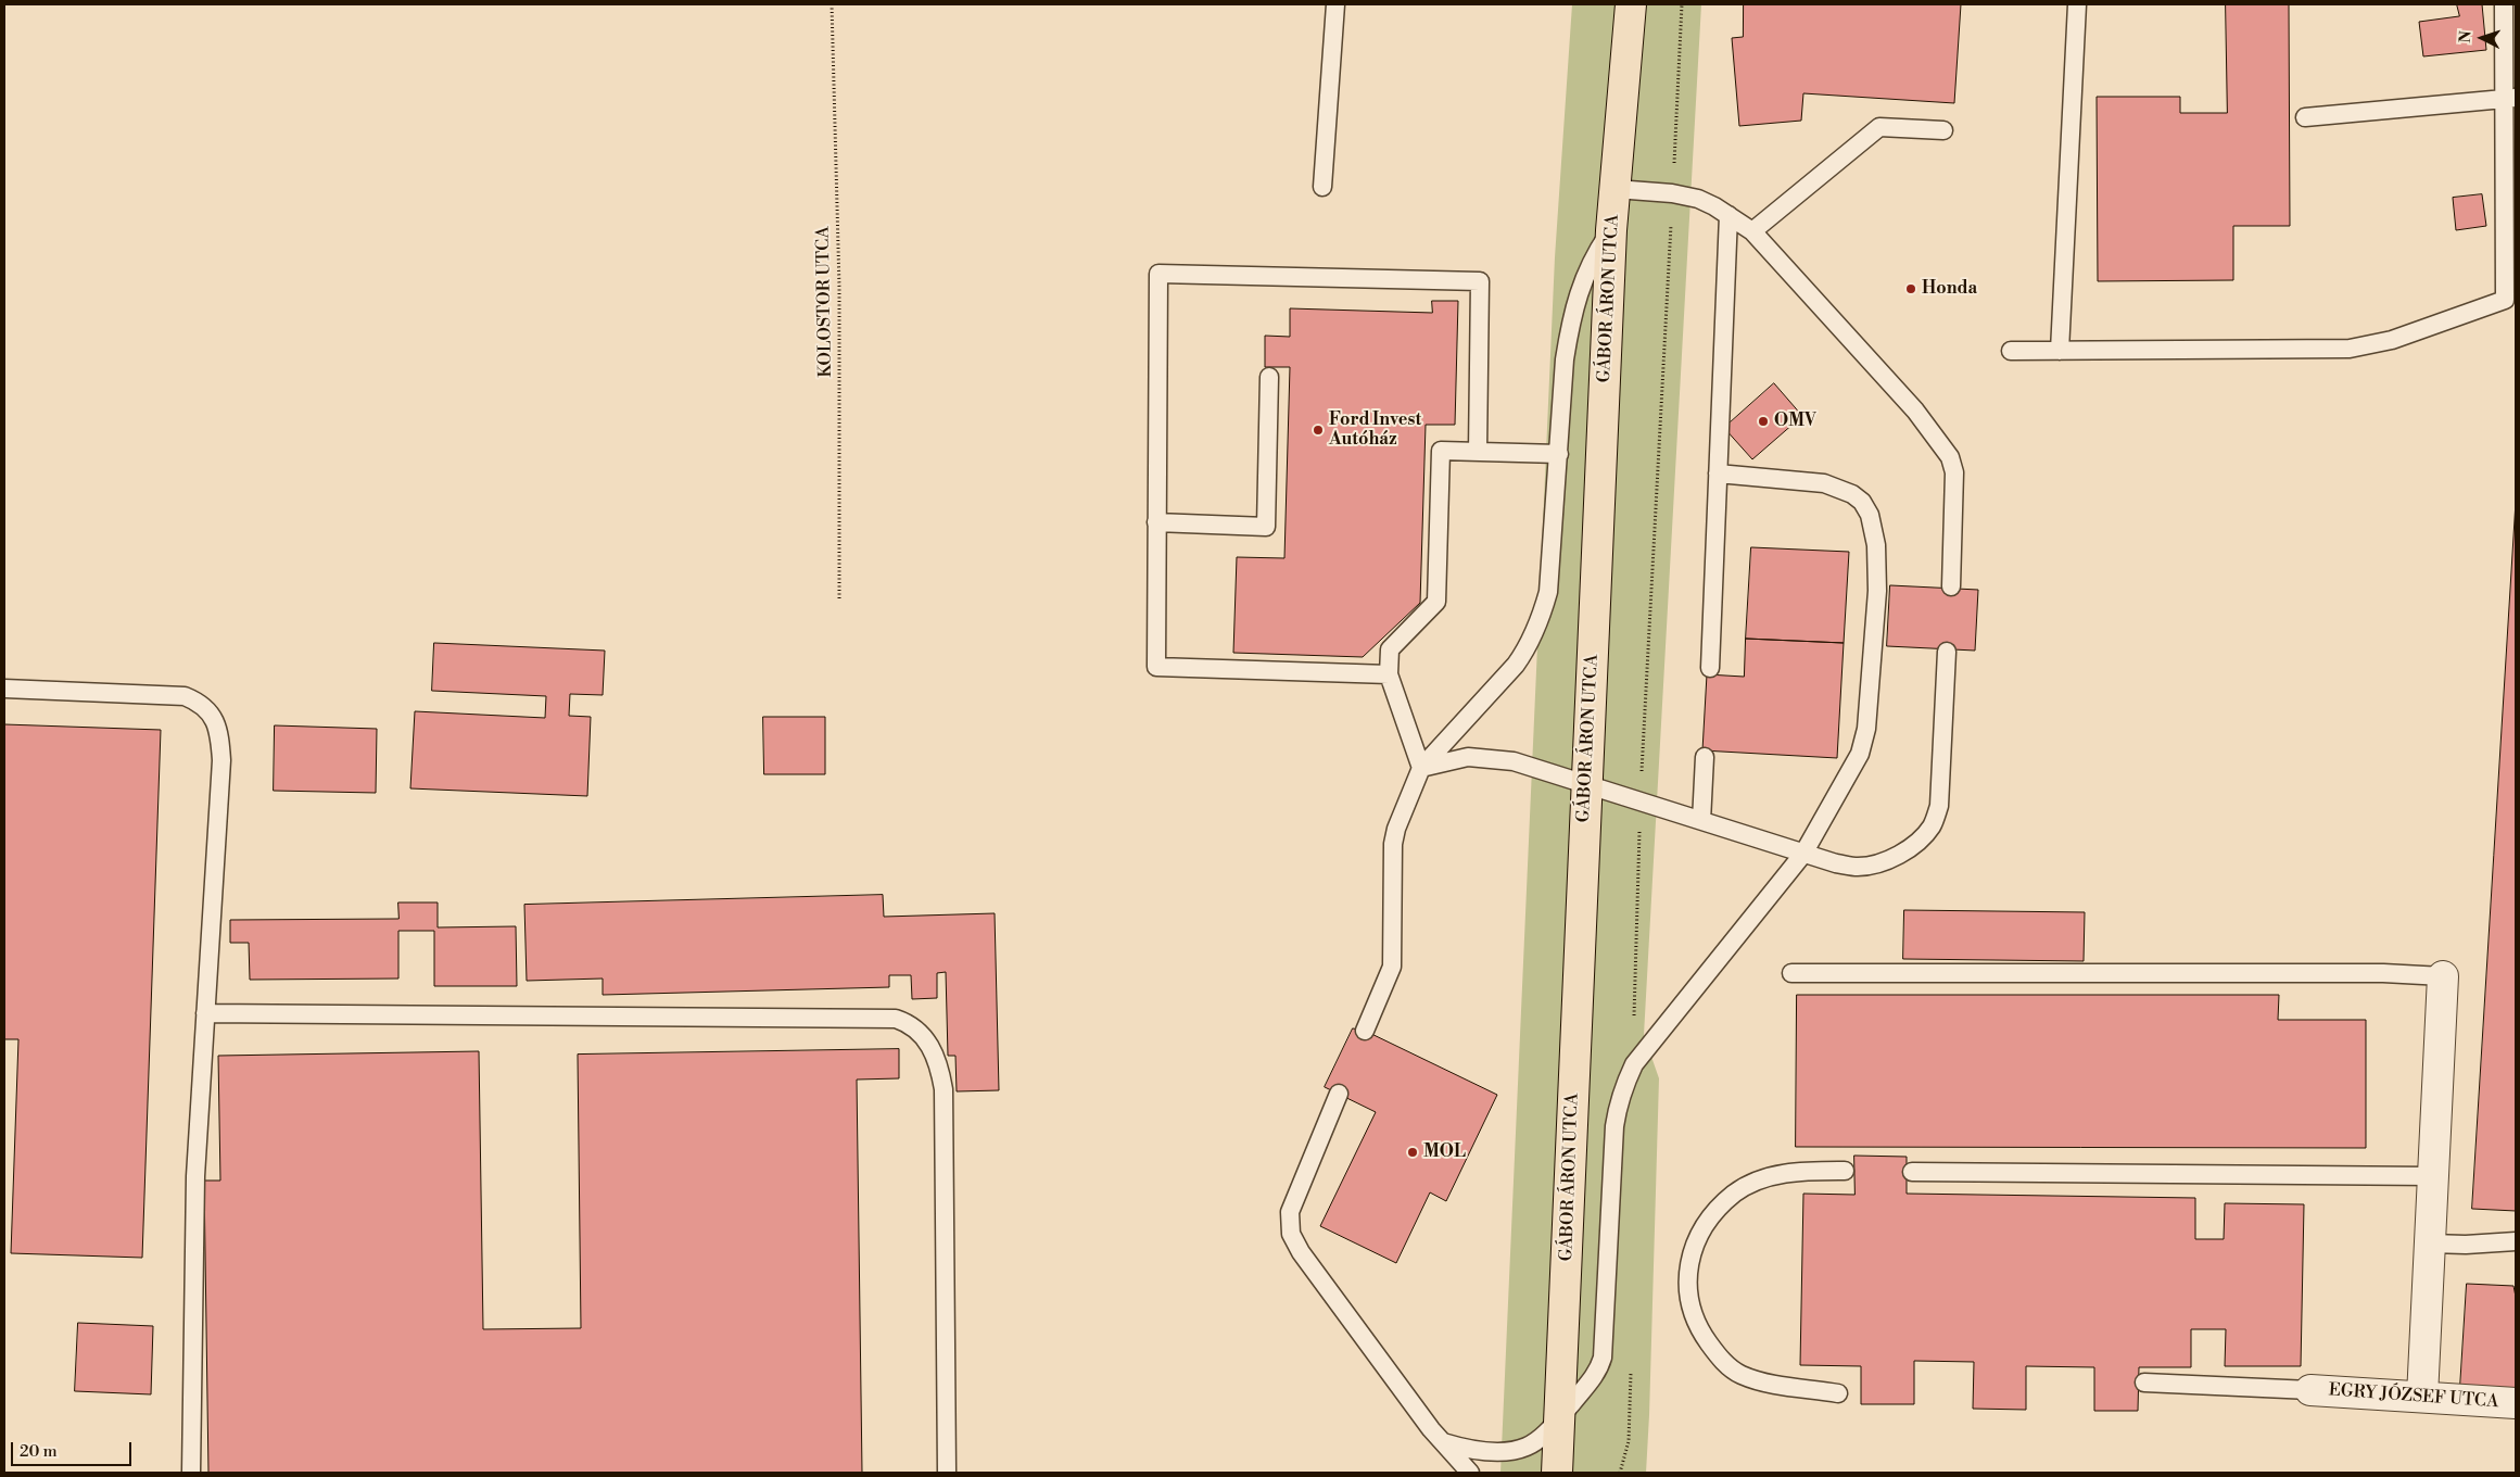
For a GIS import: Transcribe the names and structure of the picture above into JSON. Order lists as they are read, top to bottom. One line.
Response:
{"streets":{"main road":["GÁBOR ÁRON UTCA"],"street":["EGRY JÓZSEF UTCA"],"path":["KOLOSTOR UTCA"]},"places":["Honda","OMV","Ford Invest Autóház","MOL"],"scale_bar":"20 m","north":"left"}
